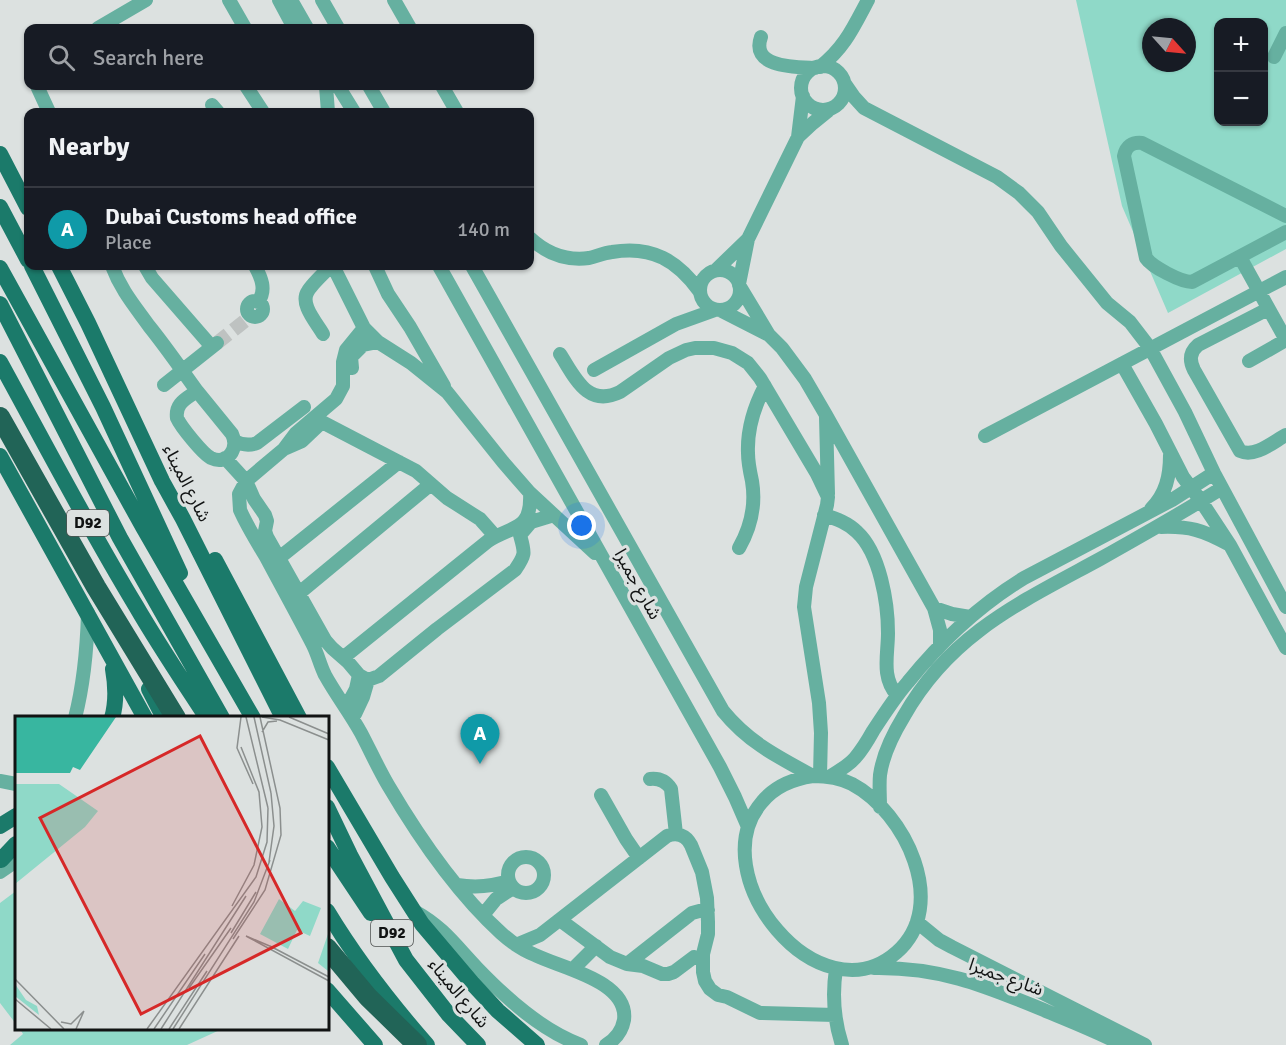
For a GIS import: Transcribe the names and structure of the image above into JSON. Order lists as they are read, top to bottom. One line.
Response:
{"streets":{"main road":["شارع الميناء","D92"],"street":["شارع جميرا"]},"north":"bottom right","page":{"map_buttons":["+","−"],"search":"Search here","heading":"Nearby","list":[{"mark":"A","name":"Dubai Customs head office","note":"Place","value":"140 m"}],"pins":"A"}}
